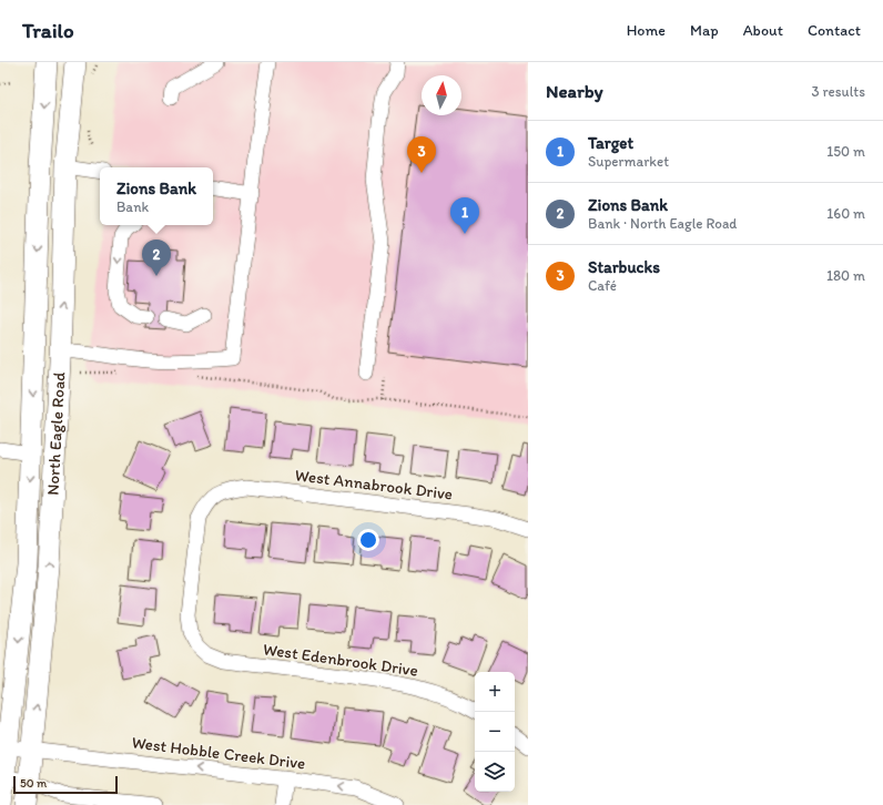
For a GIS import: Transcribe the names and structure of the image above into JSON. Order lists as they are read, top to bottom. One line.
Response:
{"streets":{"highway":["North Eagle Road"],"street":["West Annabrook Drive","West Edenbrook Drive","West Hobble Creek Drive"]},"crossings":[["North Eagle Road","West Hobble Creek Drive"],["West Annabrook Drive","West Edenbrook Drive"]],"scale_bar":"50 m","north":"top","page":{"header":"Trailo","nav":["Home","Map","About","Contact"],"heading":["Nearby","3 results"],"list":[{"mark":"1","name":"Target","note":"Supermarket","value":"150 m"},{"mark":"2","name":"Zions Bank","note":"Bank · North Eagle Road","value":"160 m"},{"mark":"3","name":"Starbucks","note":"Café","value":"180 m"}],"pins":["3","1","2"],"popup":["Zions Bank","Bank"],"map_buttons":["+","−"],"scale":"50 m"}}
